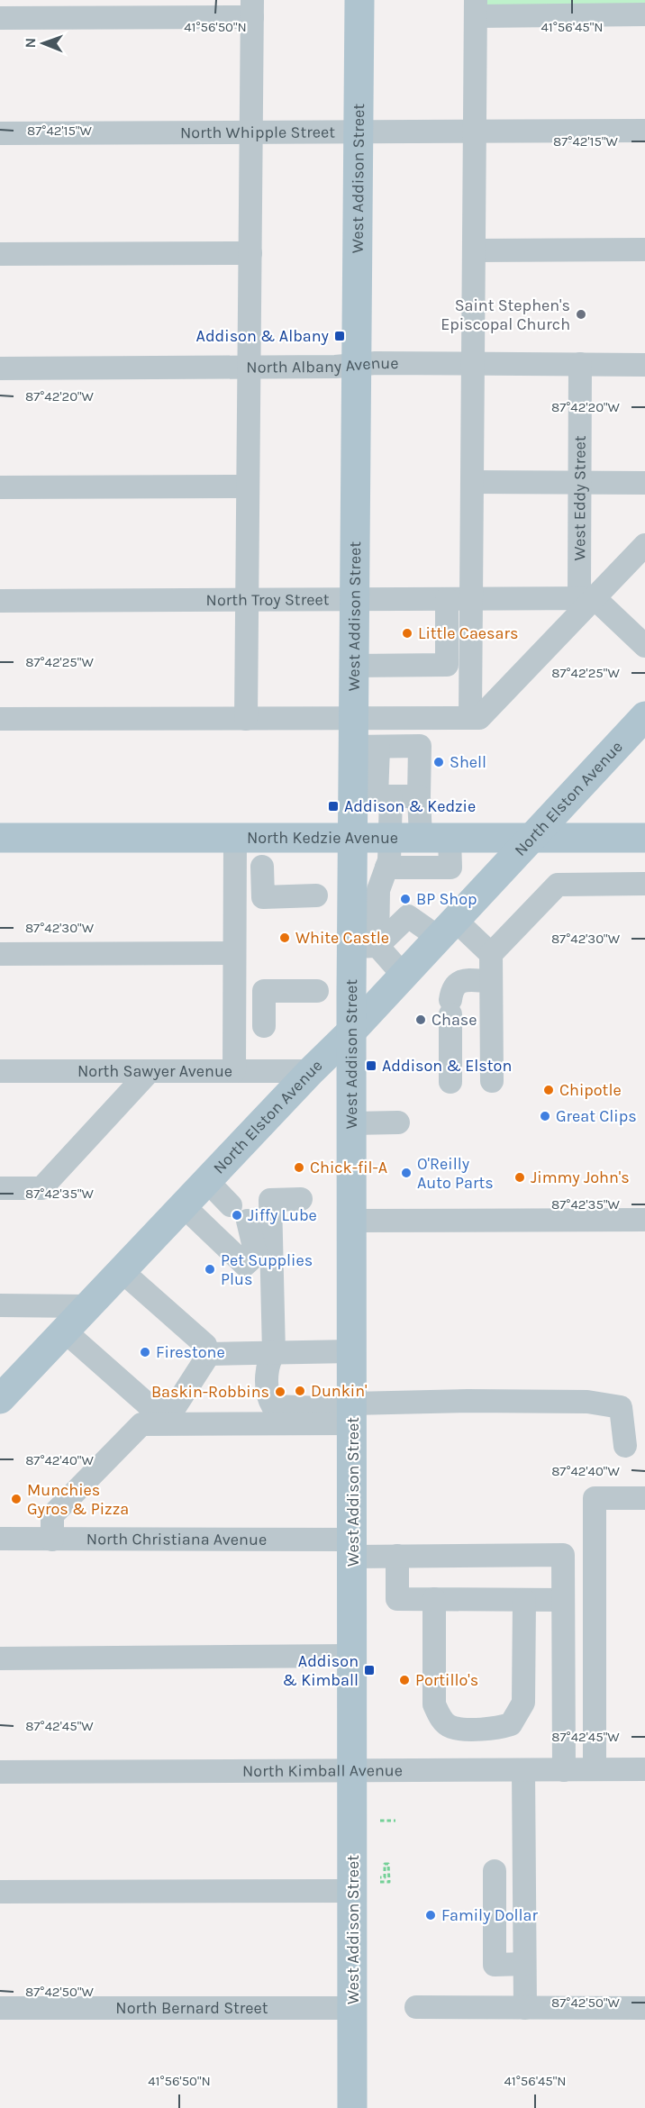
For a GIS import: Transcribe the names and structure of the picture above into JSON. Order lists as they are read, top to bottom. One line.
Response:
{"streets":{"main road":["West Addison Street","North Elston Avenue","North Kedzie Avenue"],"street":["North Whipple Street","North Albany Avenue","West Eddy Street","North Troy Street","North Sawyer Avenue","North Christiana Avenue","North Kimball Avenue","North Bernard Street"]},"crossings":[["North Whipple Street","West Addison Street"],["West Addison Street","North Albany Avenue"],["West Addison Street","North Troy Street"],["West Addison Street","North Elston Avenue"],["West Addison Street","North Kedzie Avenue"],["West Addison Street","North Christiana Avenue"],["West Addison Street","North Kimball Avenue"],["West Addison Street","North Bernard Street"],["North Albany Avenue","West Eddy Street"],["West Eddy Street","North Troy Street"],["North Elston Avenue","North Kedzie Avenue"],["North Elston Avenue","North Sawyer Avenue"]],"places":{"other":["Saint Stephen's Episcopal Church","Little Caesars","Shell","BP Shop","White Castle","Chase","Chipotle","Great Clips","Chick-fil-A","O'Reilly Auto Parts","Jimmy John's","Jiffy Lube","Pet Supplies Plus","Firestone","Dunkin'","Baskin-Robbins","Munchies Gyros & Pizza","Portillo's","Family Dollar"],"transit":["Addison & Albany","Addison & Kedzie","Addison & Elston","Addison & Kimball"]},"north":"left","coordinates":["41°56'50\"N","41°56'45\"N","87°42'15\"W","87°42'20\"W","87°42'25\"W","87°42'30\"W","87°42'35\"W","87°42'40\"W","87°42'45\"W","87°42'50\"W"]}
